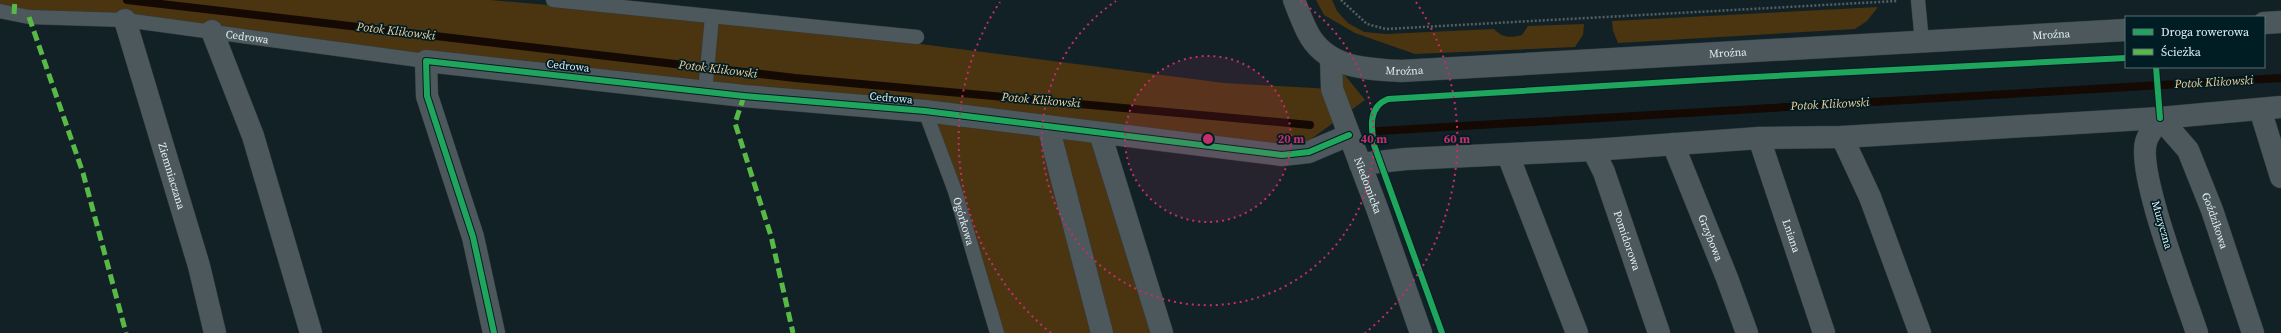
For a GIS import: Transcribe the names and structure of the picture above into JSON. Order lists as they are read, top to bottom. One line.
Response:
{"streets":{"street":["Mroźna","Cedrowa","Ziemniaczana","Niedomicka","Goździkowa","Muzyczna","Lniana","Grzybowa","Pomidorowa"],"lane":["Ogórkowa"]},"crossings":[["Mroźna","Niedomicka"],["Cedrowa","Ziemniaczana"],["Cedrowa","Niedomicka"],["Cedrowa","Ogórkowa"],["Goździkowa","Muzyczna"]],"water":["Potok Klikowski"],"legend":["Droga rowerowa","Ścieżka"],"rings":["20 m","40 m","60 m"]}
